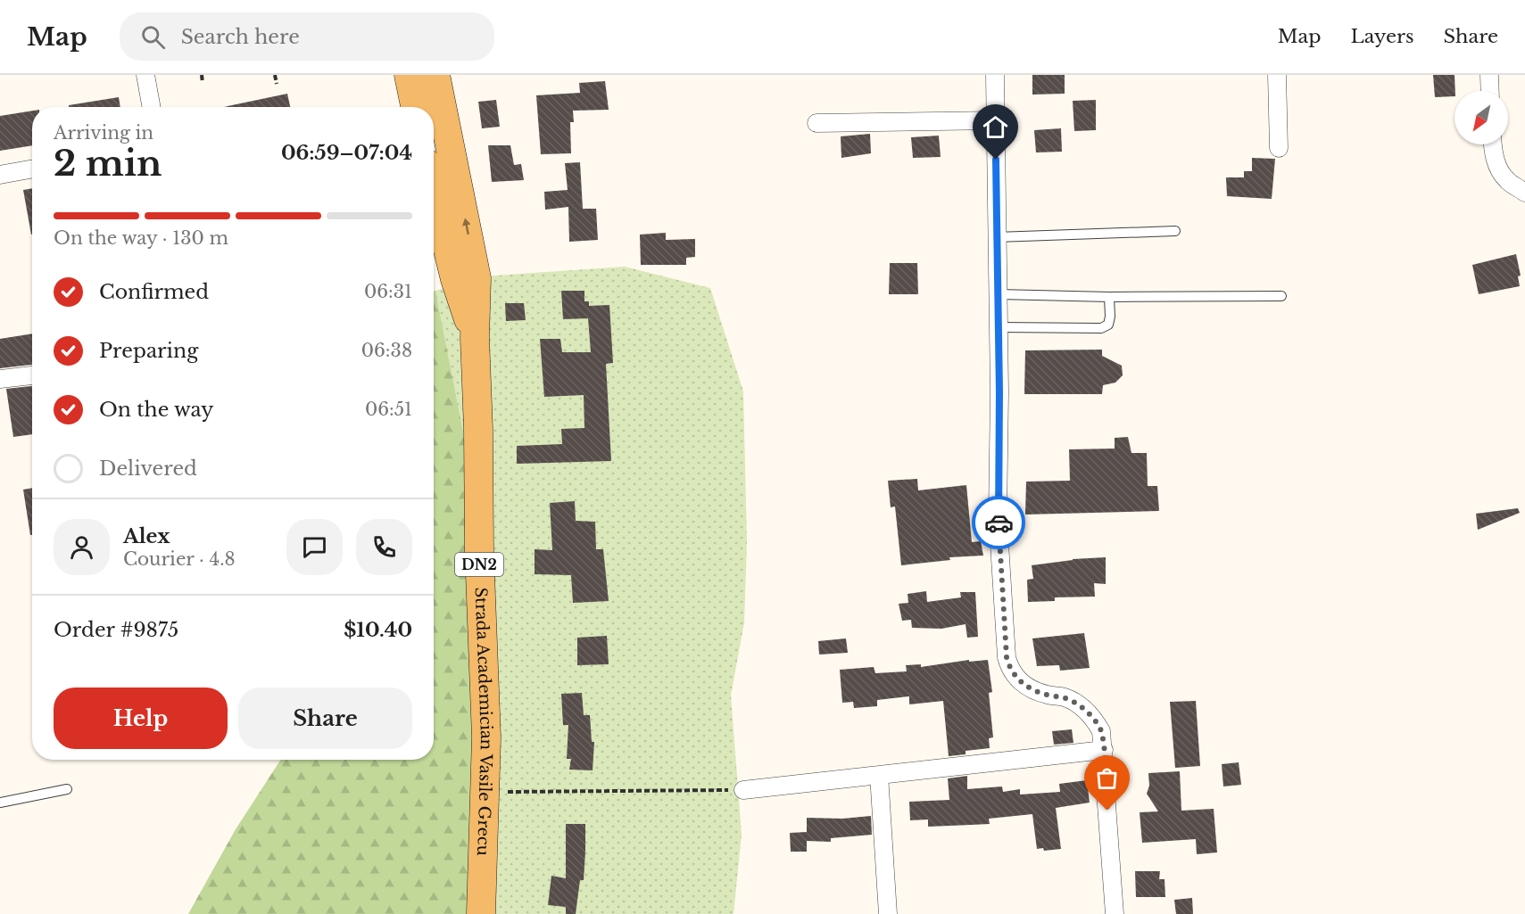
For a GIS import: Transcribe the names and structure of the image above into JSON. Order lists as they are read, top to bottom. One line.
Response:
{"streets":{"main road":["DN2","Strada Academician Vasile Grecu"]},"north":"bottom left","page":{"header":"Map","search":"Search here","nav":["Map","Layers","Share"],"heading":["2 min","Arriving in","06:59–07:04"],"panel":["Alex","Courier · 4.8","Order #9875","$10.40"],"bar":"On the way · 130 m","list":[["Confirmed","06:31"],["Preparing","06:38"],["On the way","06:51"],"Delivered"],"buttons":["Help","Share"]}}
